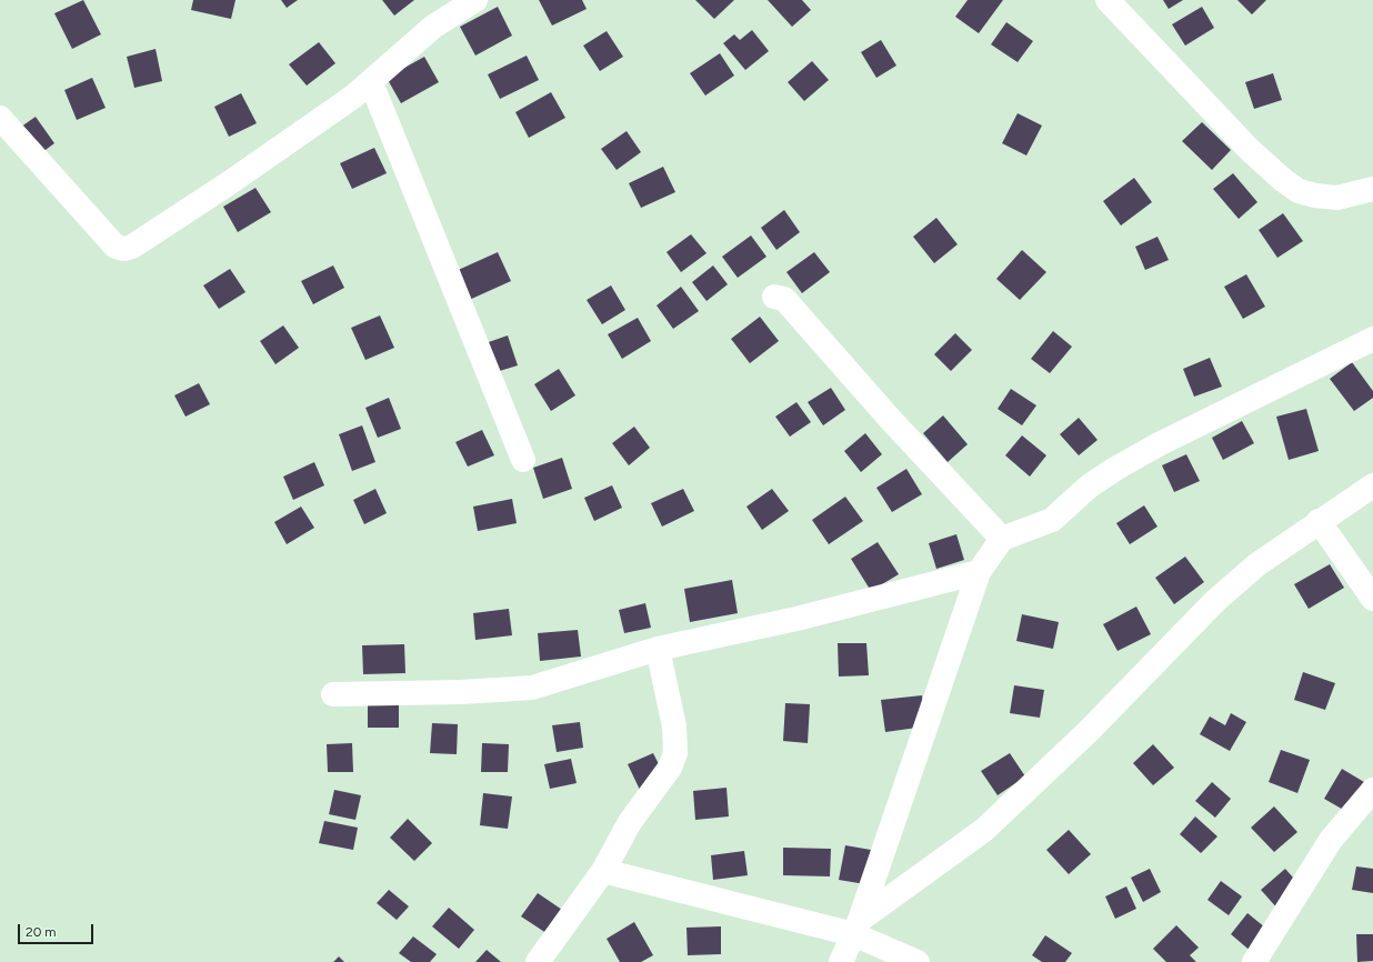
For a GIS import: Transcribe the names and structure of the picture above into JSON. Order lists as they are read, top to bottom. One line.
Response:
{"scale_bar":"20 m"}
